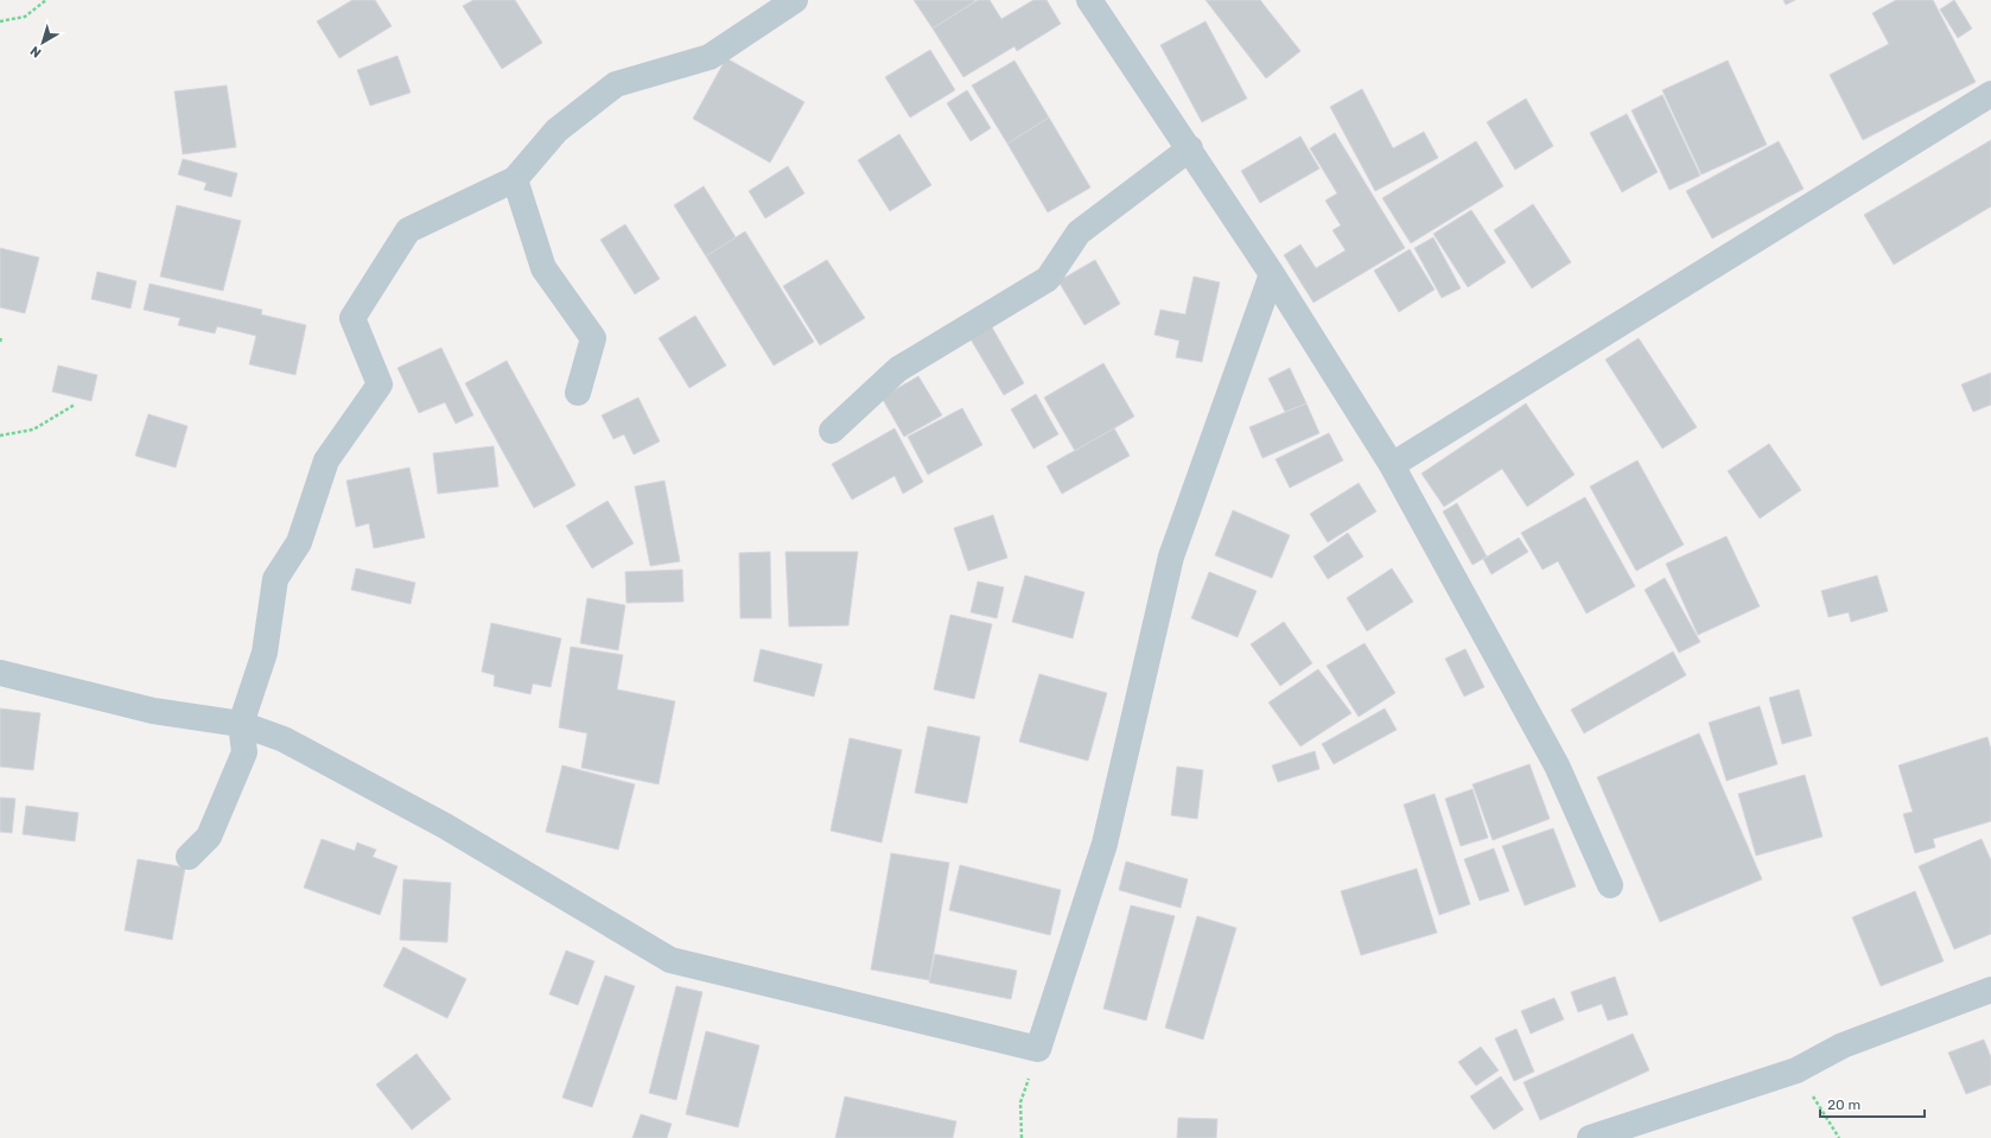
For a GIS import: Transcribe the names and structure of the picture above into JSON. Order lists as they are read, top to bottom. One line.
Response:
{"scale_bar":"20 m","north":"bottom left"}
